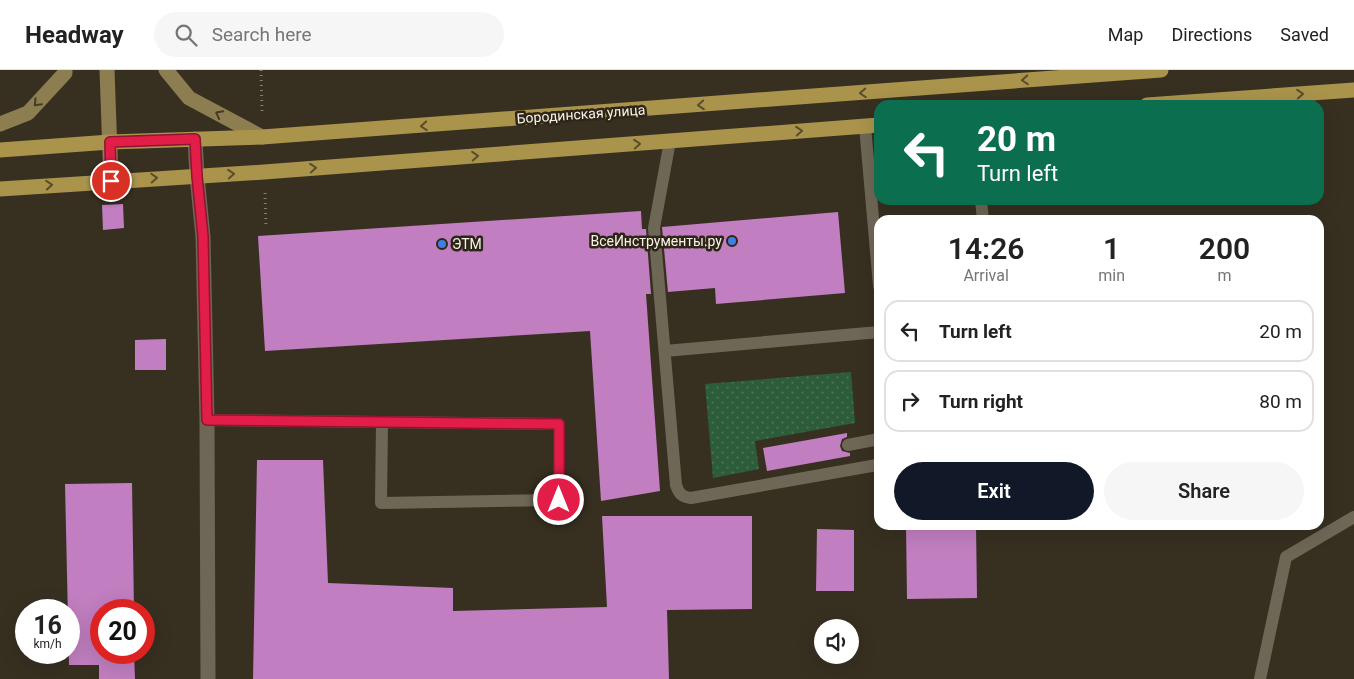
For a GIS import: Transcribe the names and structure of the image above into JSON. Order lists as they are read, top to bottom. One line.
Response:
{"streets":{"main road":["Бородинская улица"]},"places":["ВсеИнструменты.ру","ЭТМ"],"page":{"header":"Headway","search":"Search here","nav":["Map","Directions","Saved"],"turn":["20 m","Turn left"],"eta":["14:26","Arrival","1","min","200","m"],"list":[{"name":"Turn left","value":"20 m"},{"name":"Turn right","value":"80 m"}],"buttons":["Exit","Share"],"speed":"16 km/h","limit":"20"}}
